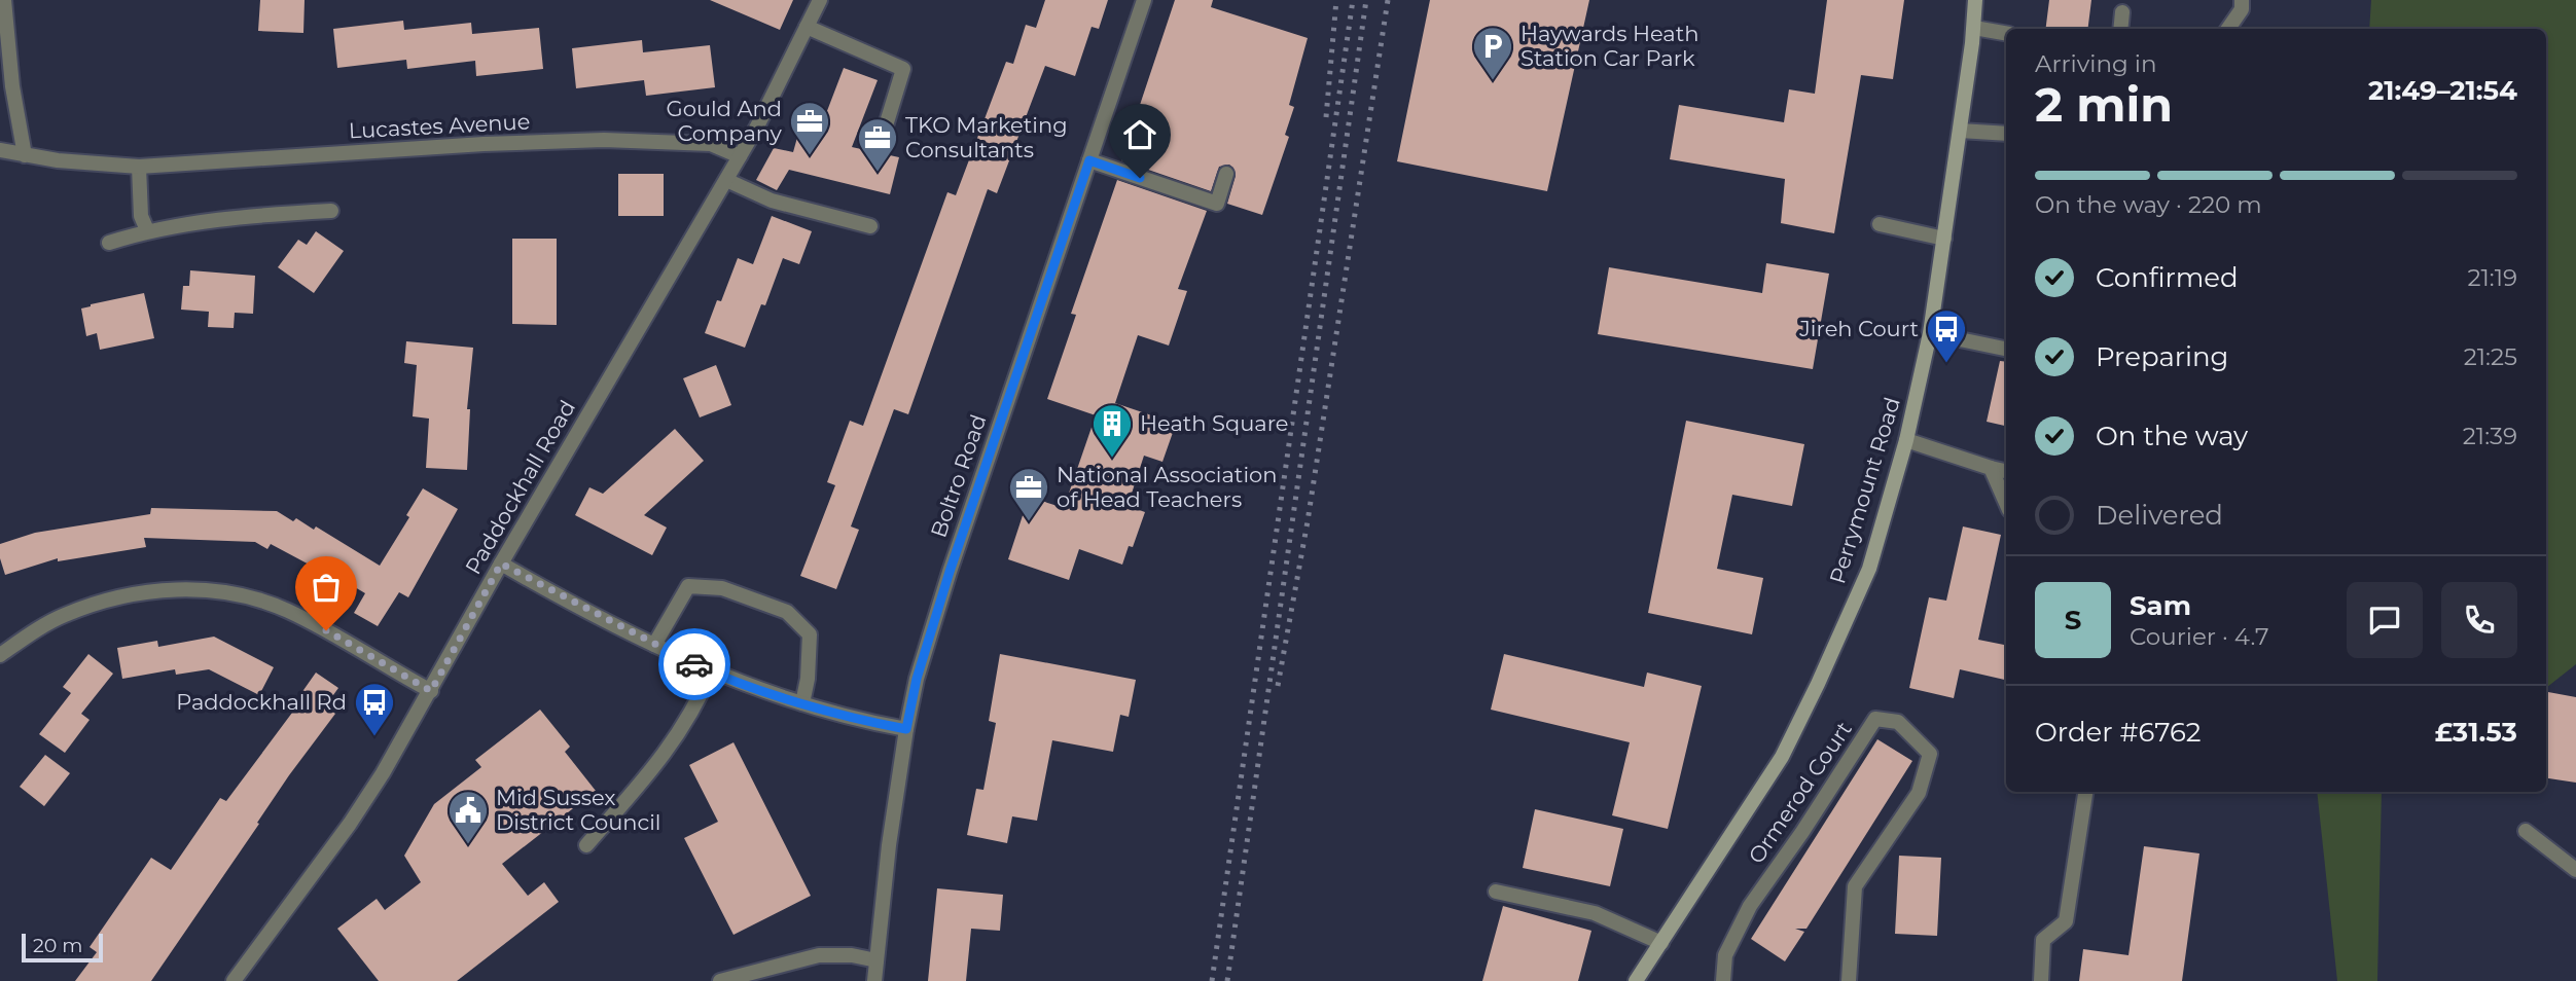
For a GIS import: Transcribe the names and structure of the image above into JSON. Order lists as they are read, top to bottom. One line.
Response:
{"streets":{"main road":["Perrymount Road"],"street":["Lucastes Avenue","Boltro Road","Paddockhall Road","Ormerod Court"]},"crossings":[["Lucastes Avenue","Paddockhall Road"]],"places":{"parking":["Haywards Heath Station Car Park"],"office":["Gould And Company","TKO Marketing Consultants","National Association of Head Teachers"],"bus stop":["Jireh Court","Paddockhall Rd"],"building":["Heath Square"],"public building":["Mid Sussex District Council"]},"scale_bar":"20 m","page":{"heading":["2 min","Arriving in","21:49–21:54"],"panel":["Sam","Courier · 4.7","Order #6762","£31.53"],"bar":"On the way · 220 m","list":[["Confirmed","21:19"],["Preparing","21:25"],["On the way","21:39"],"Delivered"],"round":"S","scale":"20 m"}}
